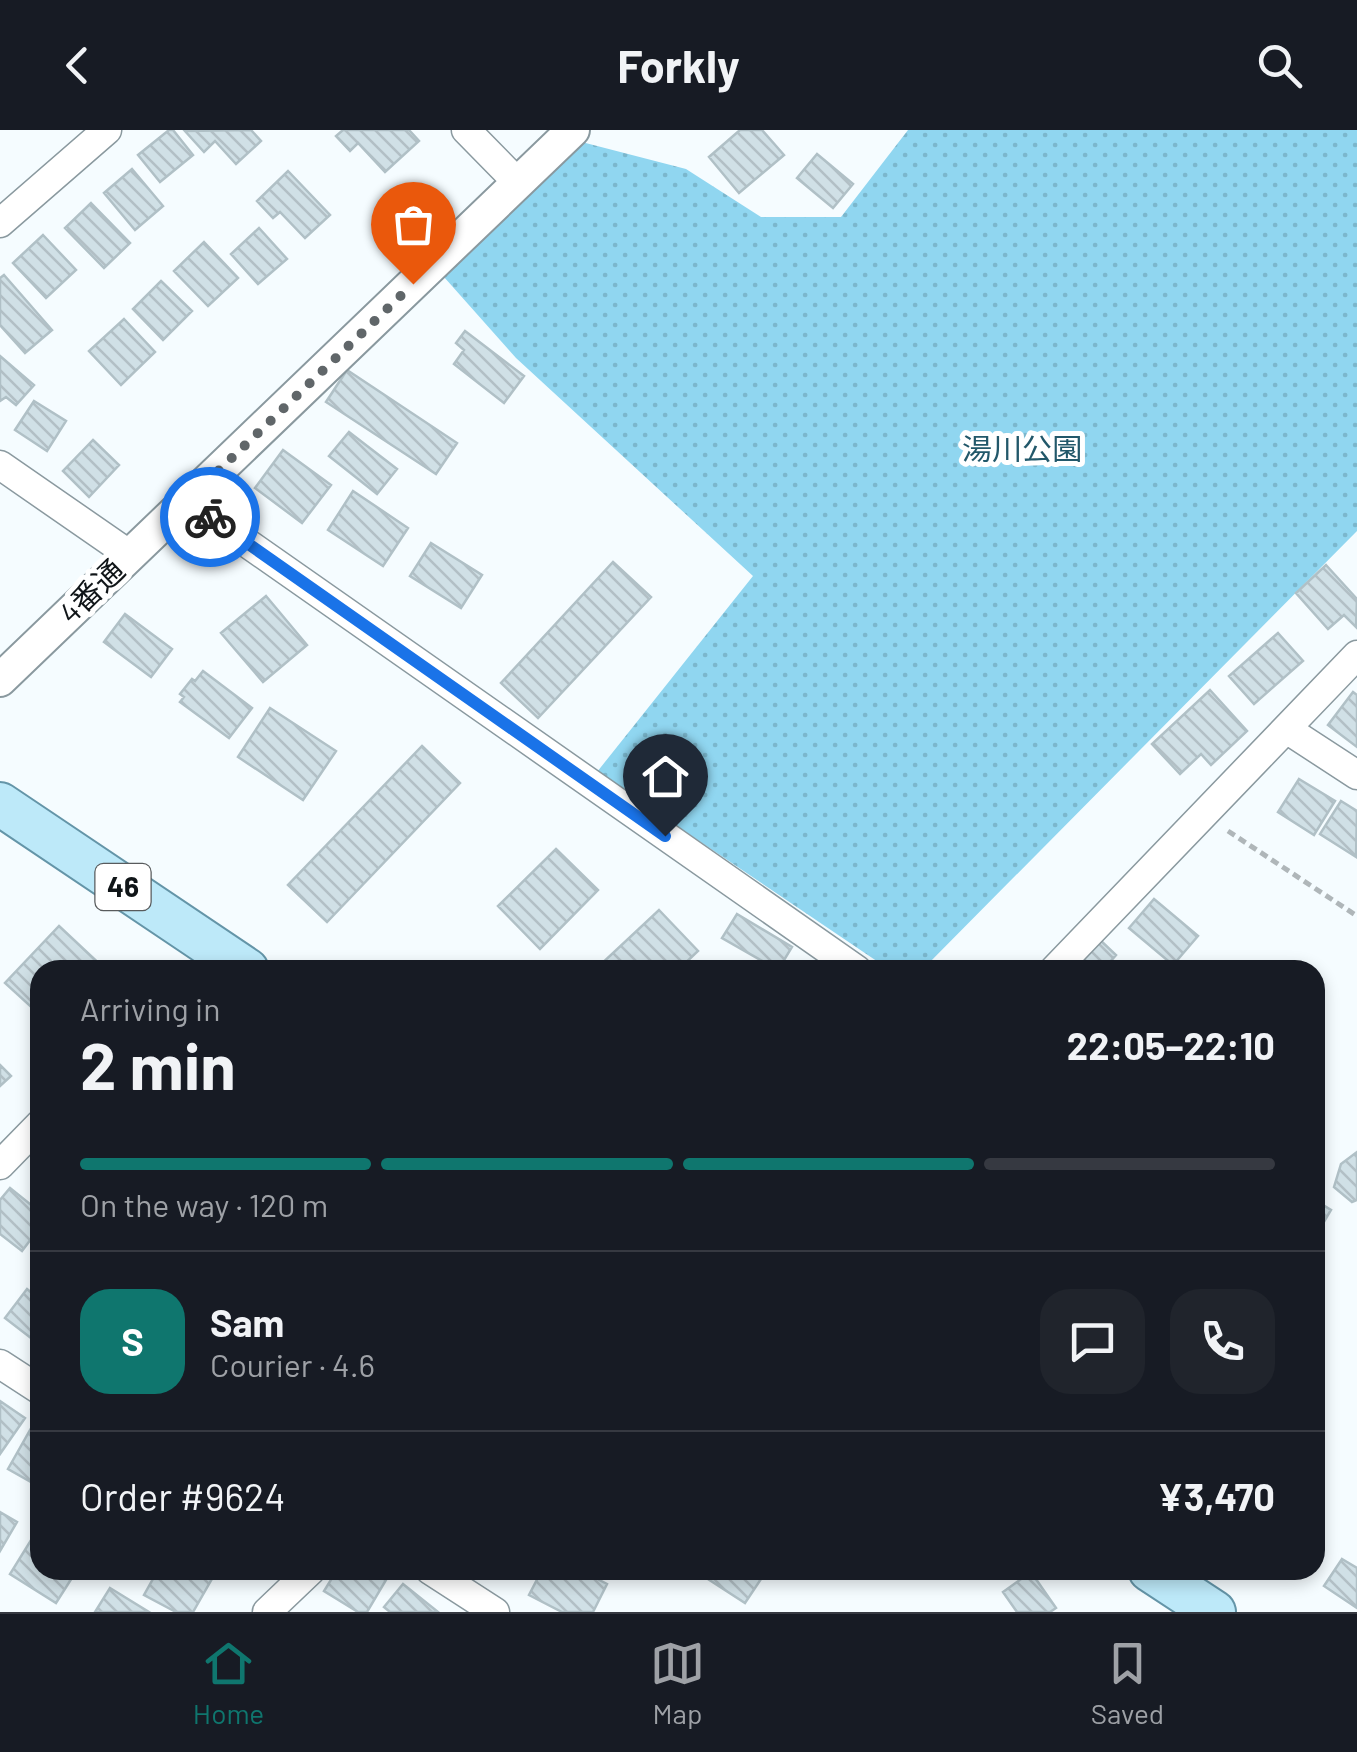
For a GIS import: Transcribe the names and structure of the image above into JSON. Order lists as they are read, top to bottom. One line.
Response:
{"streets":{"main road":["46"],"street":["4番通"]},"parks":["湯川公園"],"page":{"header":"Forkly","heading":["2 min","Arriving in","22:05–22:10"],"panel":["Sam","Courier · 4.6","Order #9624","¥3,470"],"bar":"On the way · 120 m","round":"S","tabs":["Home","Map","Saved"]}}
